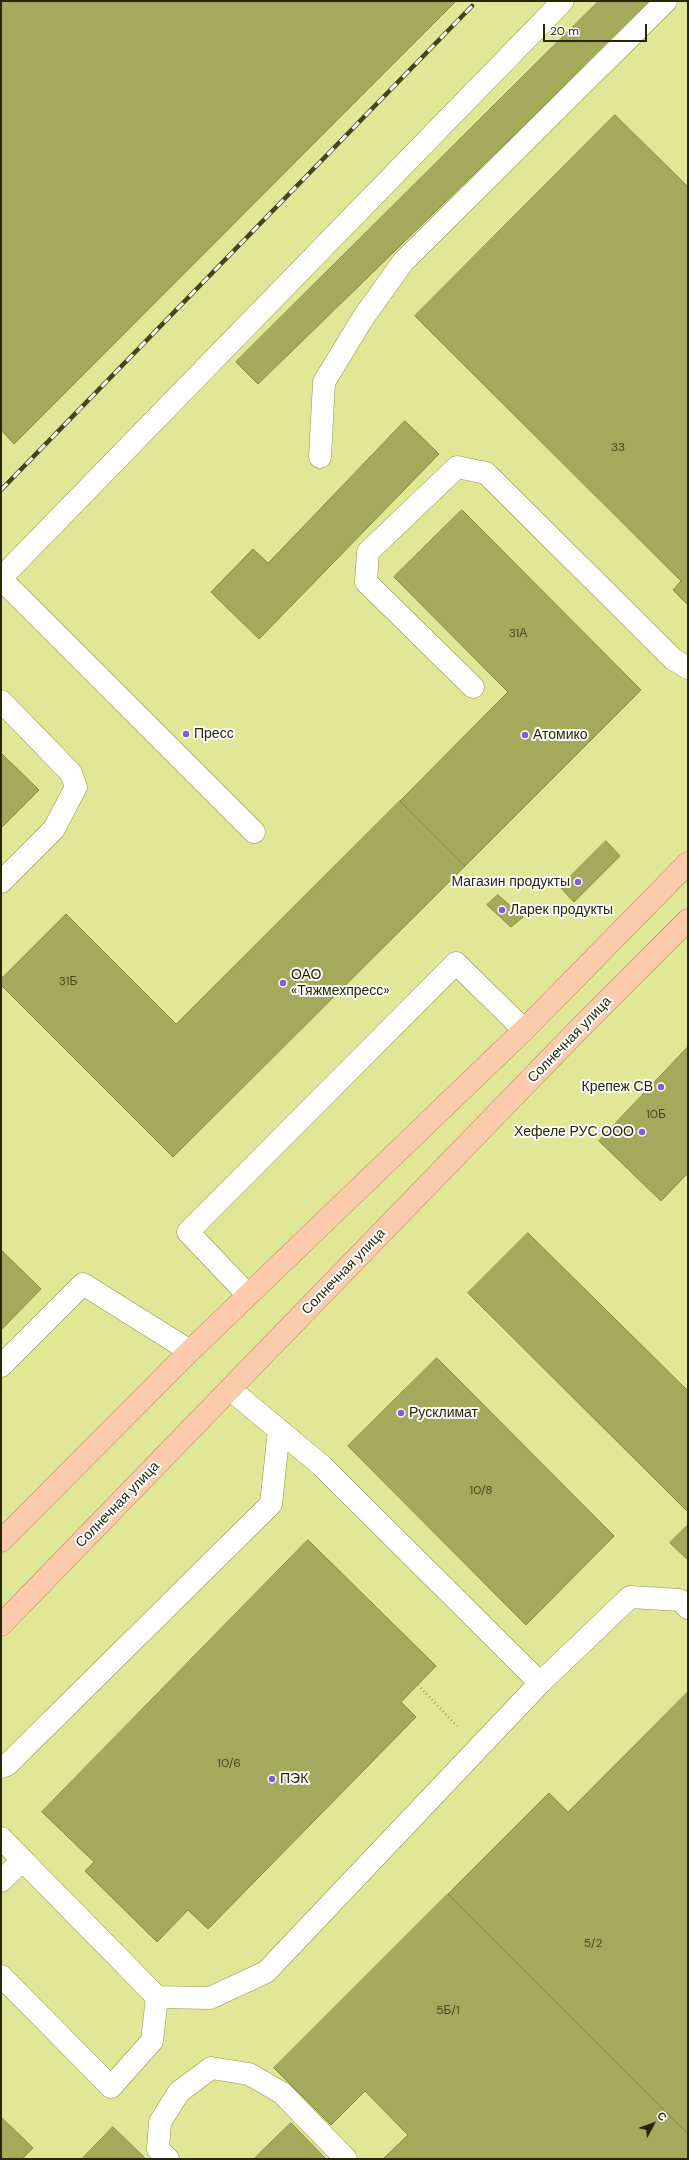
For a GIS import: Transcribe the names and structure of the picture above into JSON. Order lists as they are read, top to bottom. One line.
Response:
{"streets":{"main road":["Солнечная улица"]},"places":["Пресс","Атомико","Магазин продукты","Ларек продукты","ОАО «Тяжмехпресс»","Крепеж СВ","Хефеле РУС ООО","Русклимат","ПЭК"],"house_numbers":["33","31А","31Б","10Б","10/8","10/6","5/2","5Б/1"],"scale_bar":"20 m","north":"top right"}
